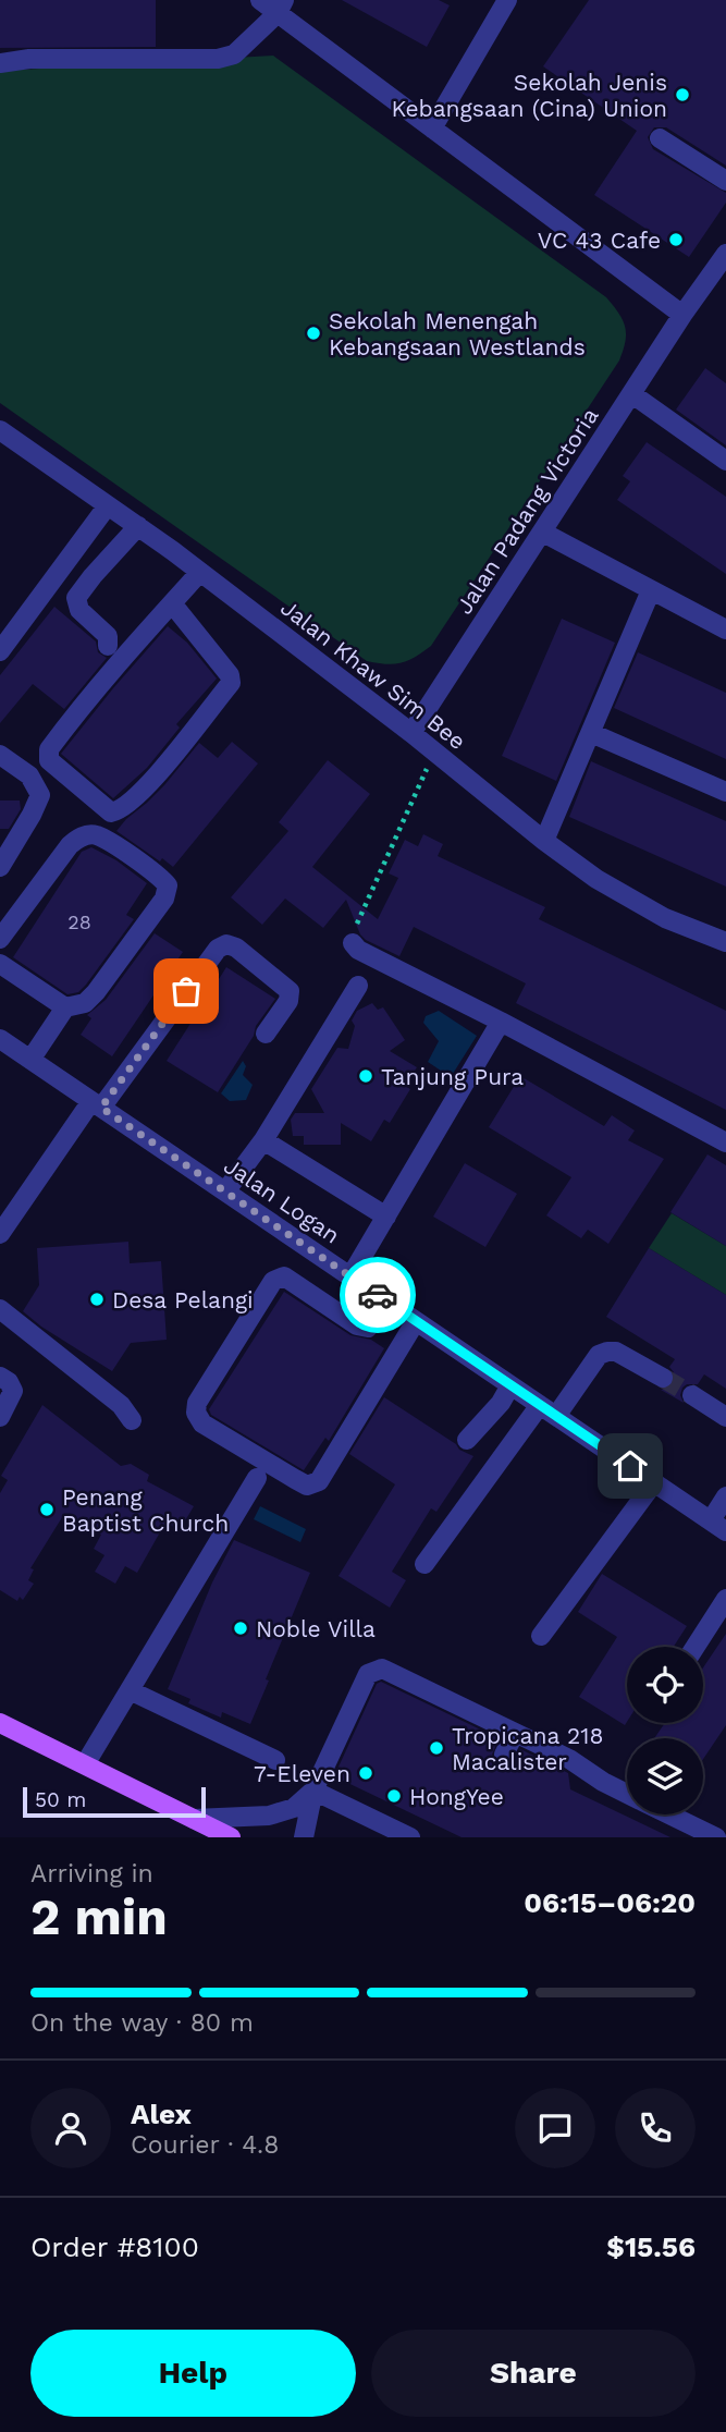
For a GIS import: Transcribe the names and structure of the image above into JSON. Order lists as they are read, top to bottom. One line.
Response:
{"streets":{"street":["Jalan Padang Victoria","Jalan Khaw Sim Bee","Jalan Logan"]},"crossings":[["Jalan Padang Victoria","Jalan Khaw Sim Bee"]],"places":["Sekolah Jenis Kebangsaan (Cina) Union","VC 43 Cafe","Sekolah Menengah Kebangsaan Westlands","Tanjung Pura","Desa Pelangi","Penang Baptist Church","Noble Villa","Tropicana 218 Macalister","7-Eleven","HongYee"],"house_numbers":["28"],"scale_bar":"50 m","page":{"scale":"50 m","heading":["2 min","Arriving in","06:15–06:20"],"panel":["Alex","Courier · 4.8","Order #8100","$15.56"],"bar":"On the way · 80 m","buttons":["Help","Share"]}}
